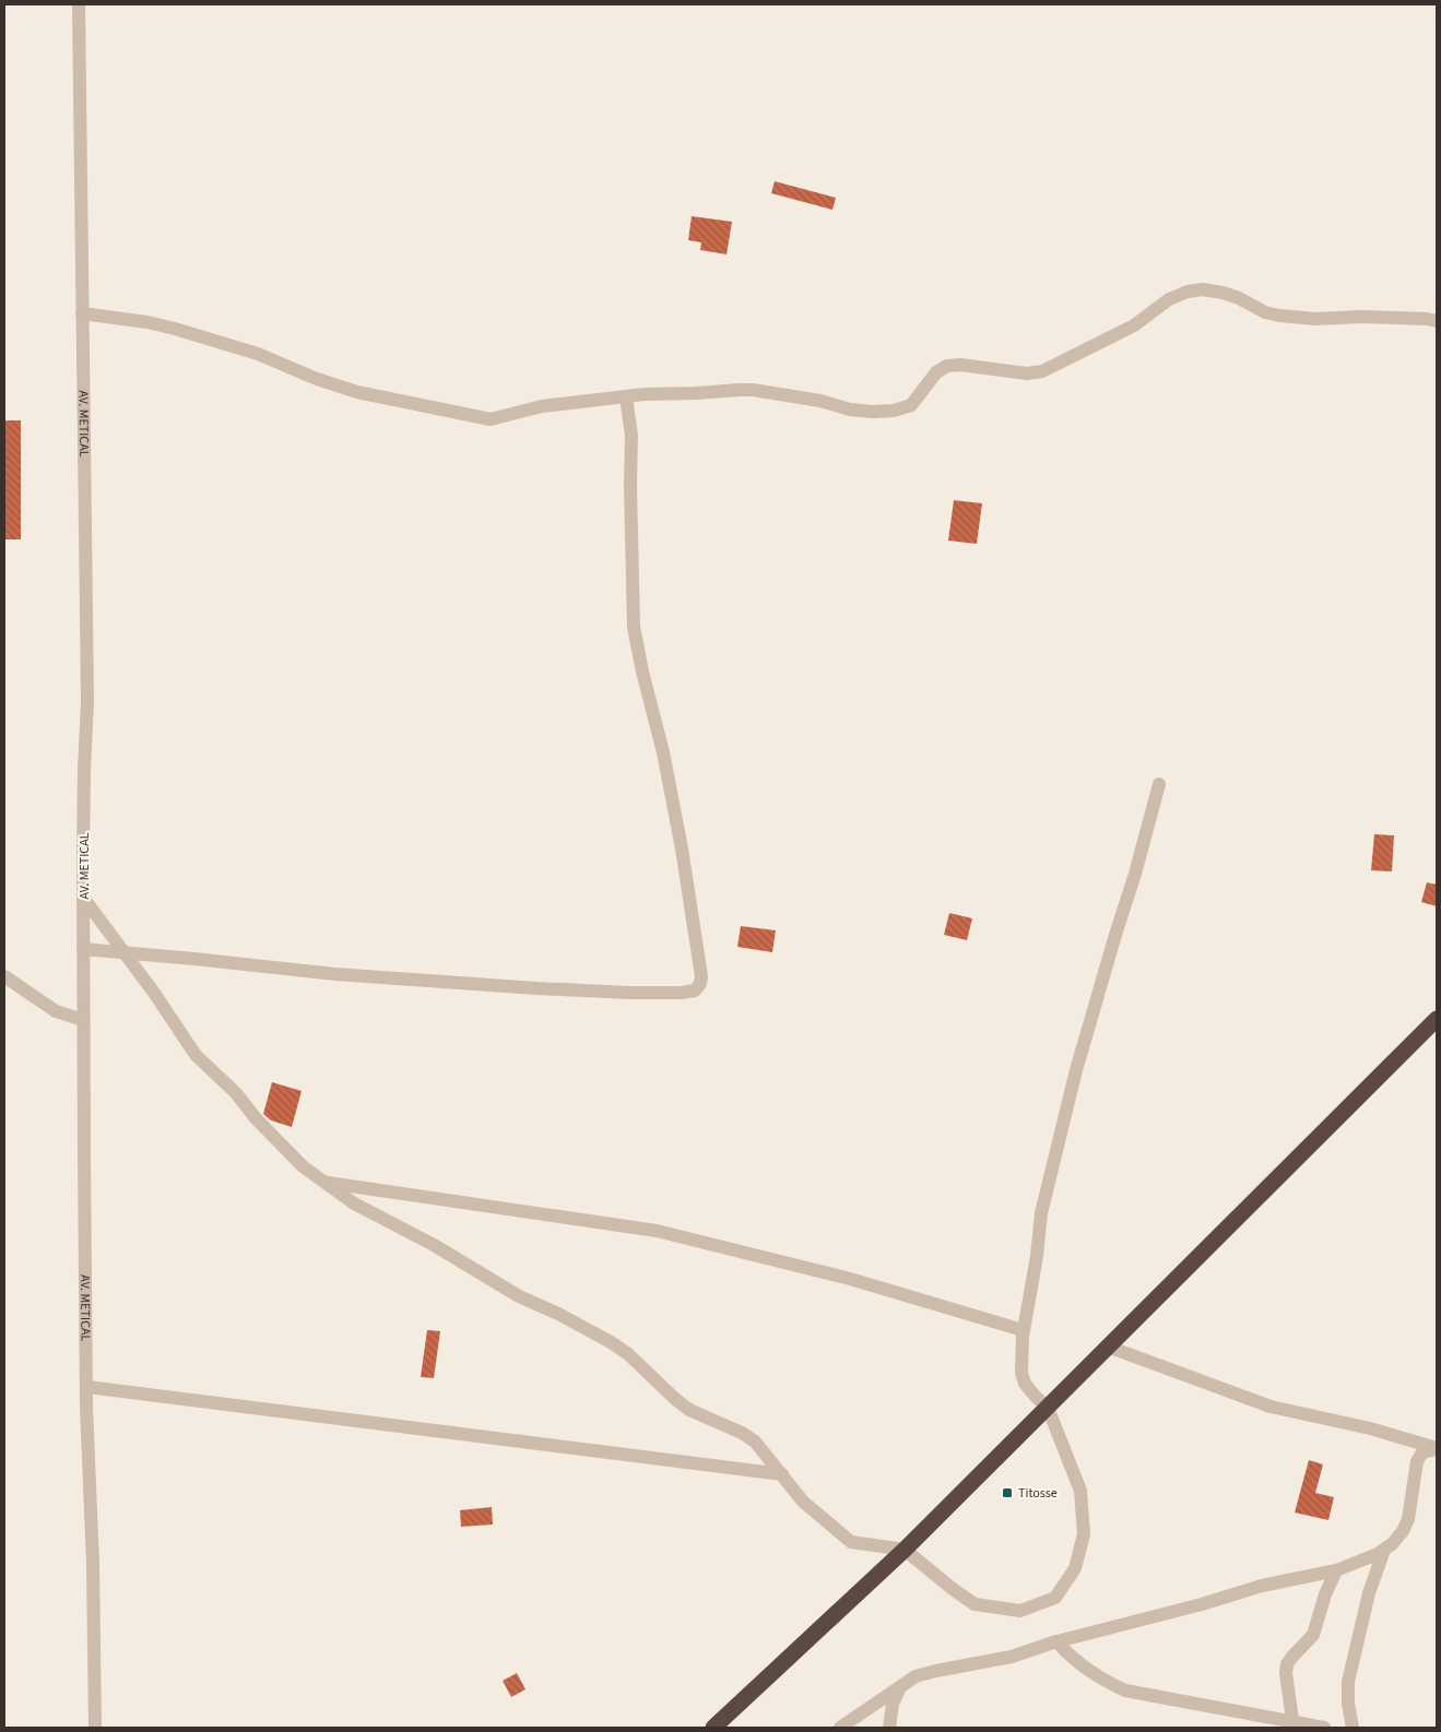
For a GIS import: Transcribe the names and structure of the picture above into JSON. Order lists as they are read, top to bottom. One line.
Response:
{"streets":{"street":["AV. METICAL"]},"places":{"transit":["Titosse"]}}
